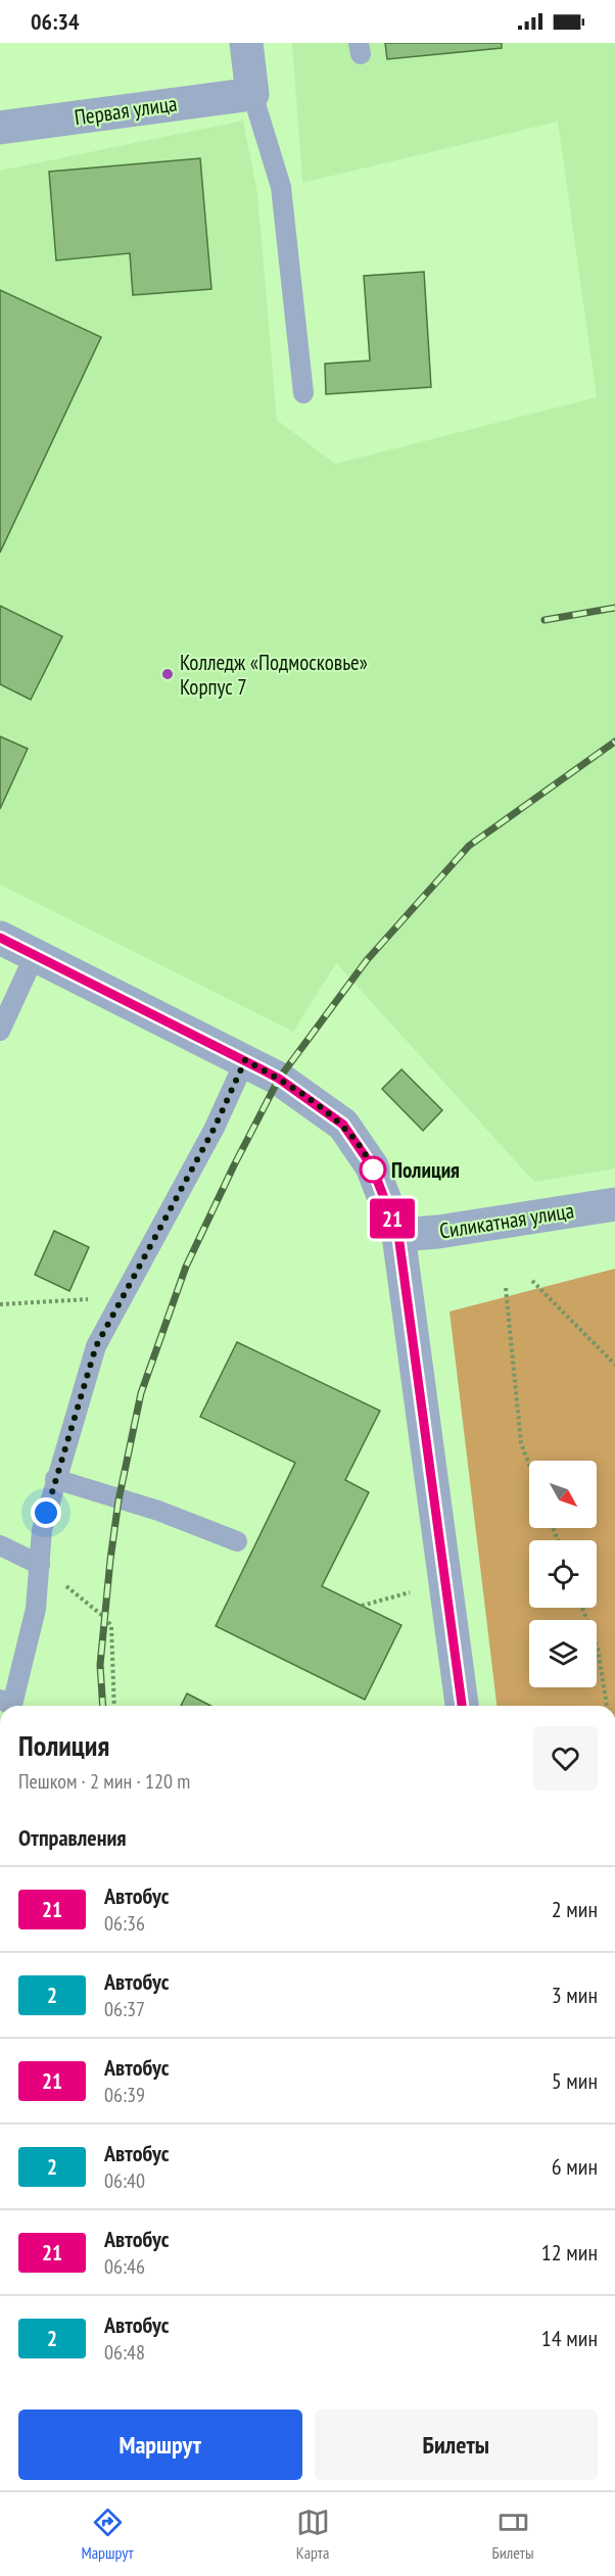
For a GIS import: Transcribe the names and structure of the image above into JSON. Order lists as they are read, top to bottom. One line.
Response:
{"streets":{"street":["Первая улица","Силикатная улица"]},"places":["Колледж «Подмосковье» Корпус 7","Полиция"],"lines":["bus line 21"],"north":"bottom right","page":{"status":"06:34","on_map":"21","heading":[["Полиция","Пешком · 2 мин · 120 m"],"Отправления"],"list":[{"mark":"21","name":"Автобус","note":"06:36","value":"2 мин"},{"mark":"2","name":"Автобус","note":"06:37","value":"3 мин"},{"mark":"21","name":"Автобус","note":"06:39","value":"5 мин"},{"mark":"2","name":"Автобус","note":"06:40","value":"6 мин"},{"mark":"21","name":"Автобус","note":"06:46","value":"12 мин"},{"mark":"2","name":"Автобус","note":"06:48","value":"14 мин"}],"buttons":["Маршрут","Билеты"],"tabs":["Маршрут","Карта","Билеты"]}}
